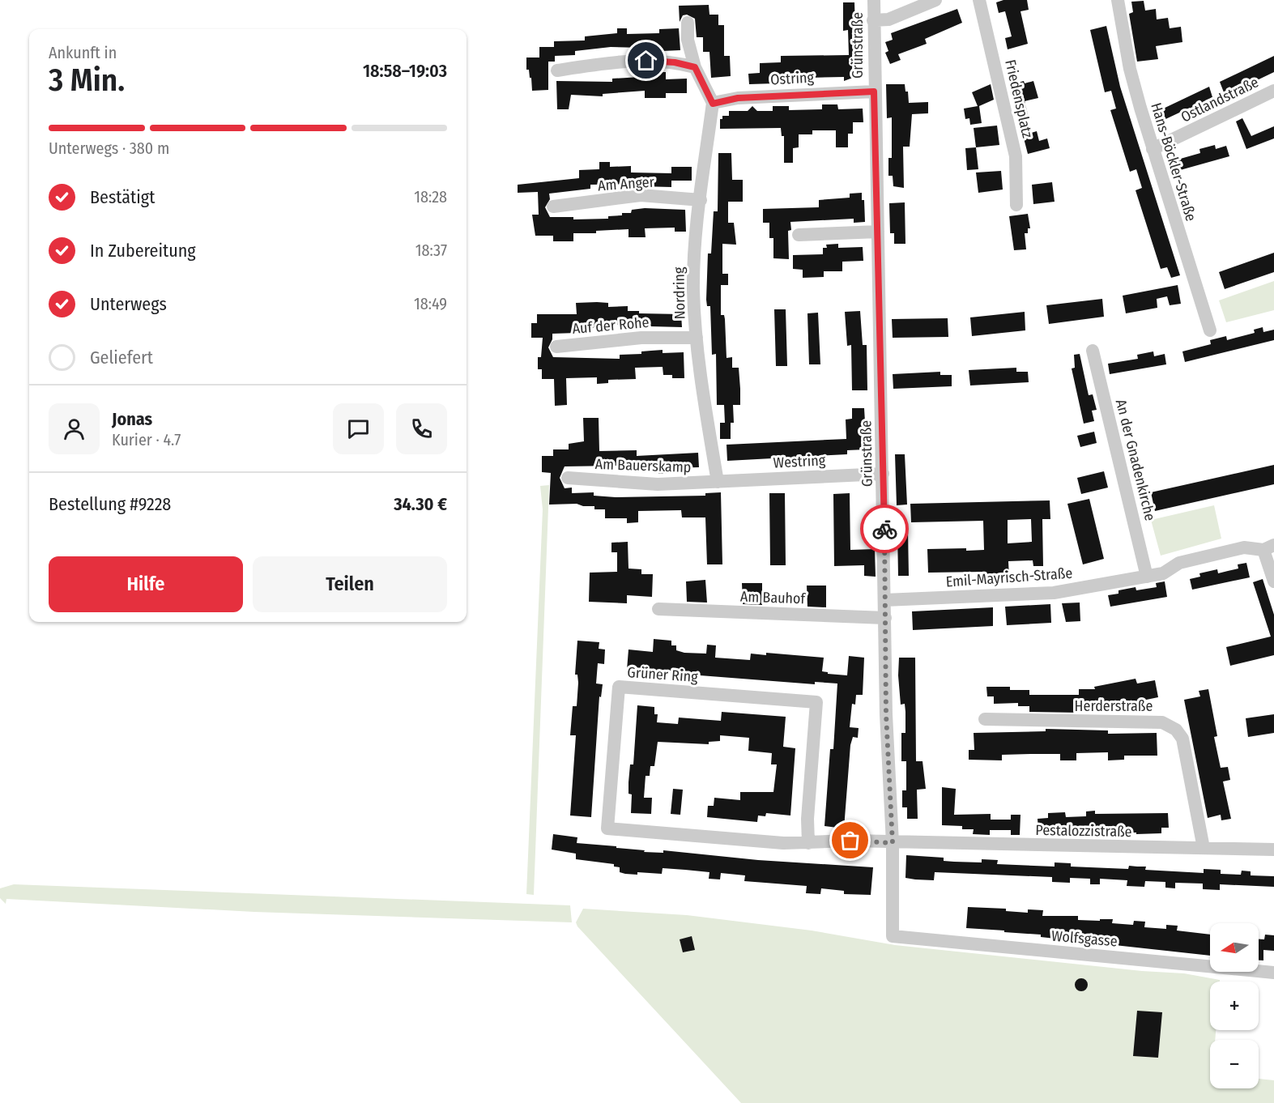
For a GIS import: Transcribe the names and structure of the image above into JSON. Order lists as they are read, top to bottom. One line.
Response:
{"streets":{"street":["Grünstraße","Ostring","Friedensplatz","Ostlandstraße","Hans-Böckler-Straße","Am Anger","Nordring","Auf der Rohe","An der Gnadenkirche","Westring","Am Bauerskamp","Emil-Mayrisch-Straße","Am Bauhof","Grüner Ring","Herderstraße","Pestalozzistraße","Wolfsgasse"]},"crossings":[["Grünstraße","Ostring"],["Grünstraße","Westring"],["Grünstraße","Emil-Mayrisch-Straße"],["Grünstraße","Am Bauhof"],["Grünstraße","Grüner Ring"],["Grünstraße","Pestalozzistraße"],["Grünstraße","Wolfsgasse"],["Ostring","Nordring"],["Ostlandstraße","Hans-Böckler-Straße"],["Am Anger","Nordring"],["Nordring","Auf der Rohe"],["Nordring","Westring"],["Nordring","Am Bauerskamp"],["An der Gnadenkirche","Emil-Mayrisch-Straße"],["Westring","Am Bauerskamp"],["Grüner Ring","Pestalozzistraße"],["Herderstraße","Pestalozzistraße"]],"north":"left","page":{"heading":["3 Min.","Ankunft in","18:58–19:03"],"panel":["Jonas","Kurier · 4.7","Bestellung #9228","34.30 €"],"bar":"Unterwegs · 380 m","list":[["Bestätigt","18:28"],["In Zubereitung","18:37"],["Unterwegs","18:49"],"Geliefert"],"buttons":["Hilfe","Teilen"],"map_buttons":["+","−"]}}
